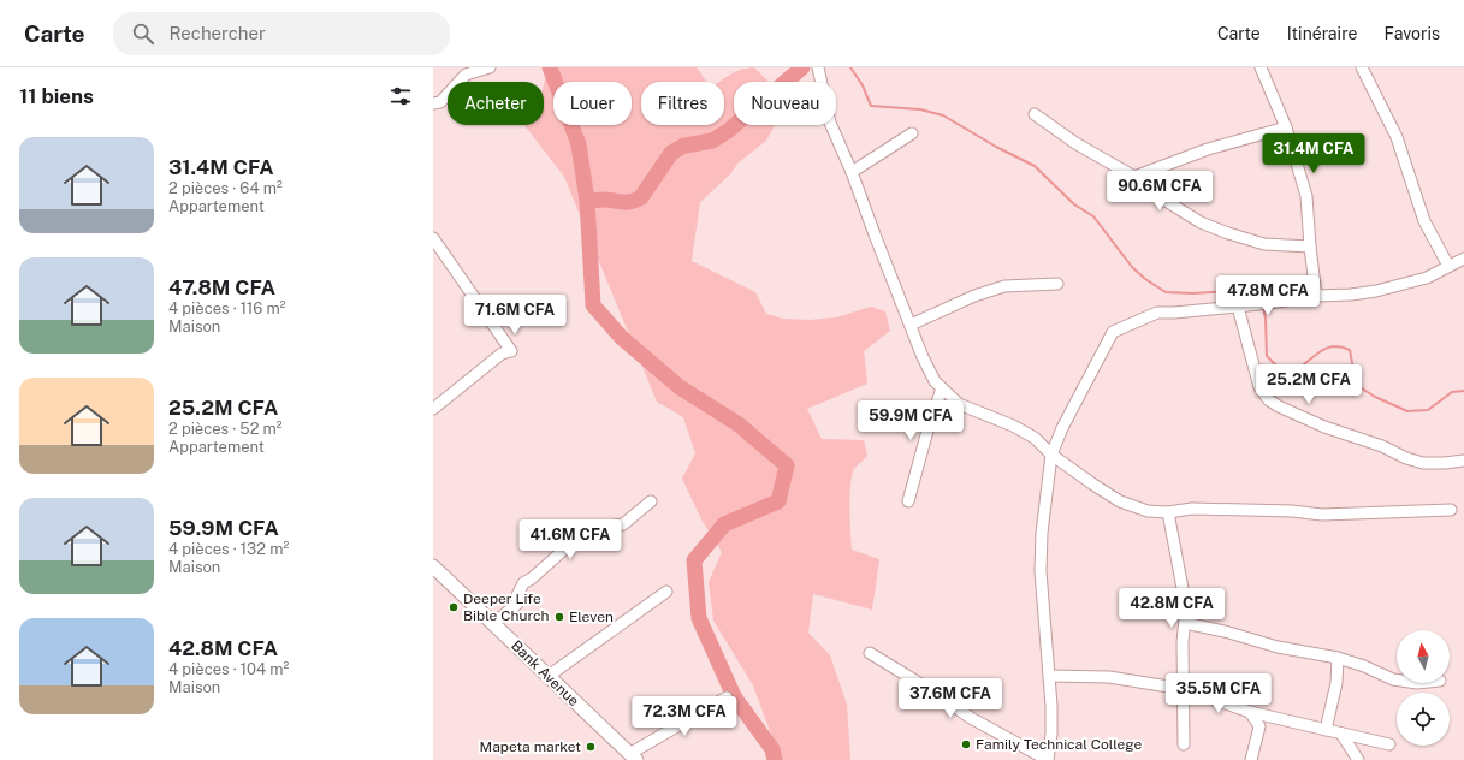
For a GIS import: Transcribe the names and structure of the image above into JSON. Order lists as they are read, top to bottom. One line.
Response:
{"streets":{"street":["Bank Avenue"]},"places":["Deeper Life Bible Church","Eleven","Family Technical College","Mapeta market"],"north":"top","page":{"header":"Carte","search":"Rechercher","nav":["Carte","Itinéraire","Favoris"],"heading":"11 biens","chip":["Acheter","Louer","Filtres","Nouveau"],"list":[{"name":"31.4M CFA","note":"2 pièces · 64 m² · Appartement"},{"name":"47.8M CFA","note":"4 pièces · 116 m² · Maison"},{"name":"25.2M CFA","note":"2 pièces · 52 m² · Appartement"},{"name":"59.9M CFA","note":"4 pièces · 132 m² · Maison"},{"name":"42.8M CFA","note":"4 pièces · 104 m² · Maison"}],"price":["31.4M CFA","90.6M CFA","47.8M CFA","71.6M CFA","25.2M CFA","59.9M CFA","41.6M CFA","42.8M CFA","35.5M CFA","37.6M CFA","72.3M CFA"]}}
